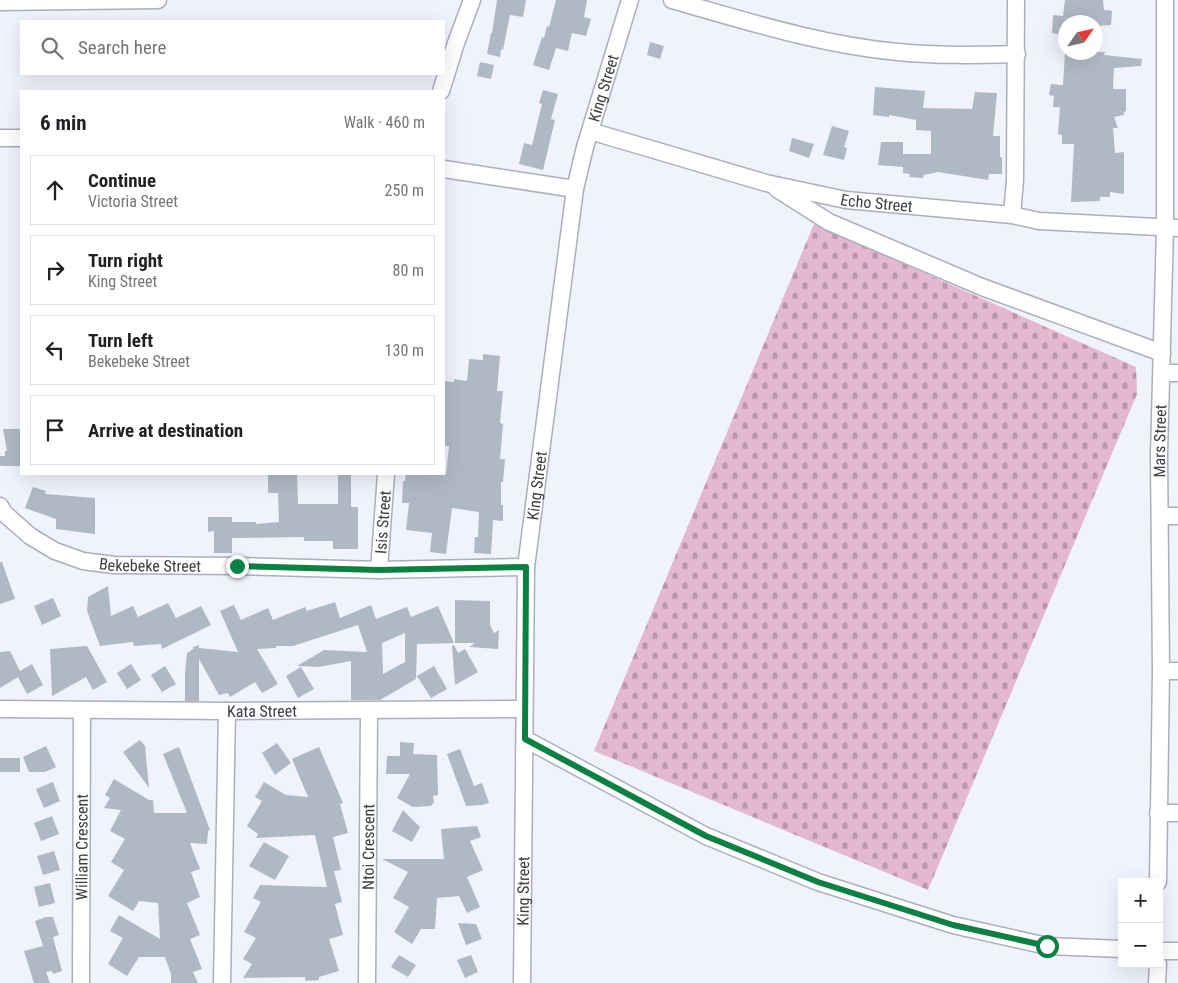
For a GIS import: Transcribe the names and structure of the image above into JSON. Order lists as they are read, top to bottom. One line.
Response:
{"streets":{"street":["King Street","Echo Street","Mars Street","Isis Street","Bekebeke Street","Kata Street","William Crescent","Ntoi Crescent"]},"crossings":[["King Street","Echo Street"],["King Street","Bekebeke Street"],["King Street","Kata Street"],["Echo Street","Mars Street"],["Isis Street","Bekebeke Street"],["Kata Street","William Crescent"],["Kata Street","Ntoi Crescent"]],"north":"top right","page":{"search":"Search here","heading":["6 min","Walk · 460 m"],"list":[["Continue","Victoria Street","250 m"],["Turn right","King Street","80 m"],["Turn left","Bekebeke Street","130 m"],"Arrive at destination"],"map_buttons":["+","−"]}}
